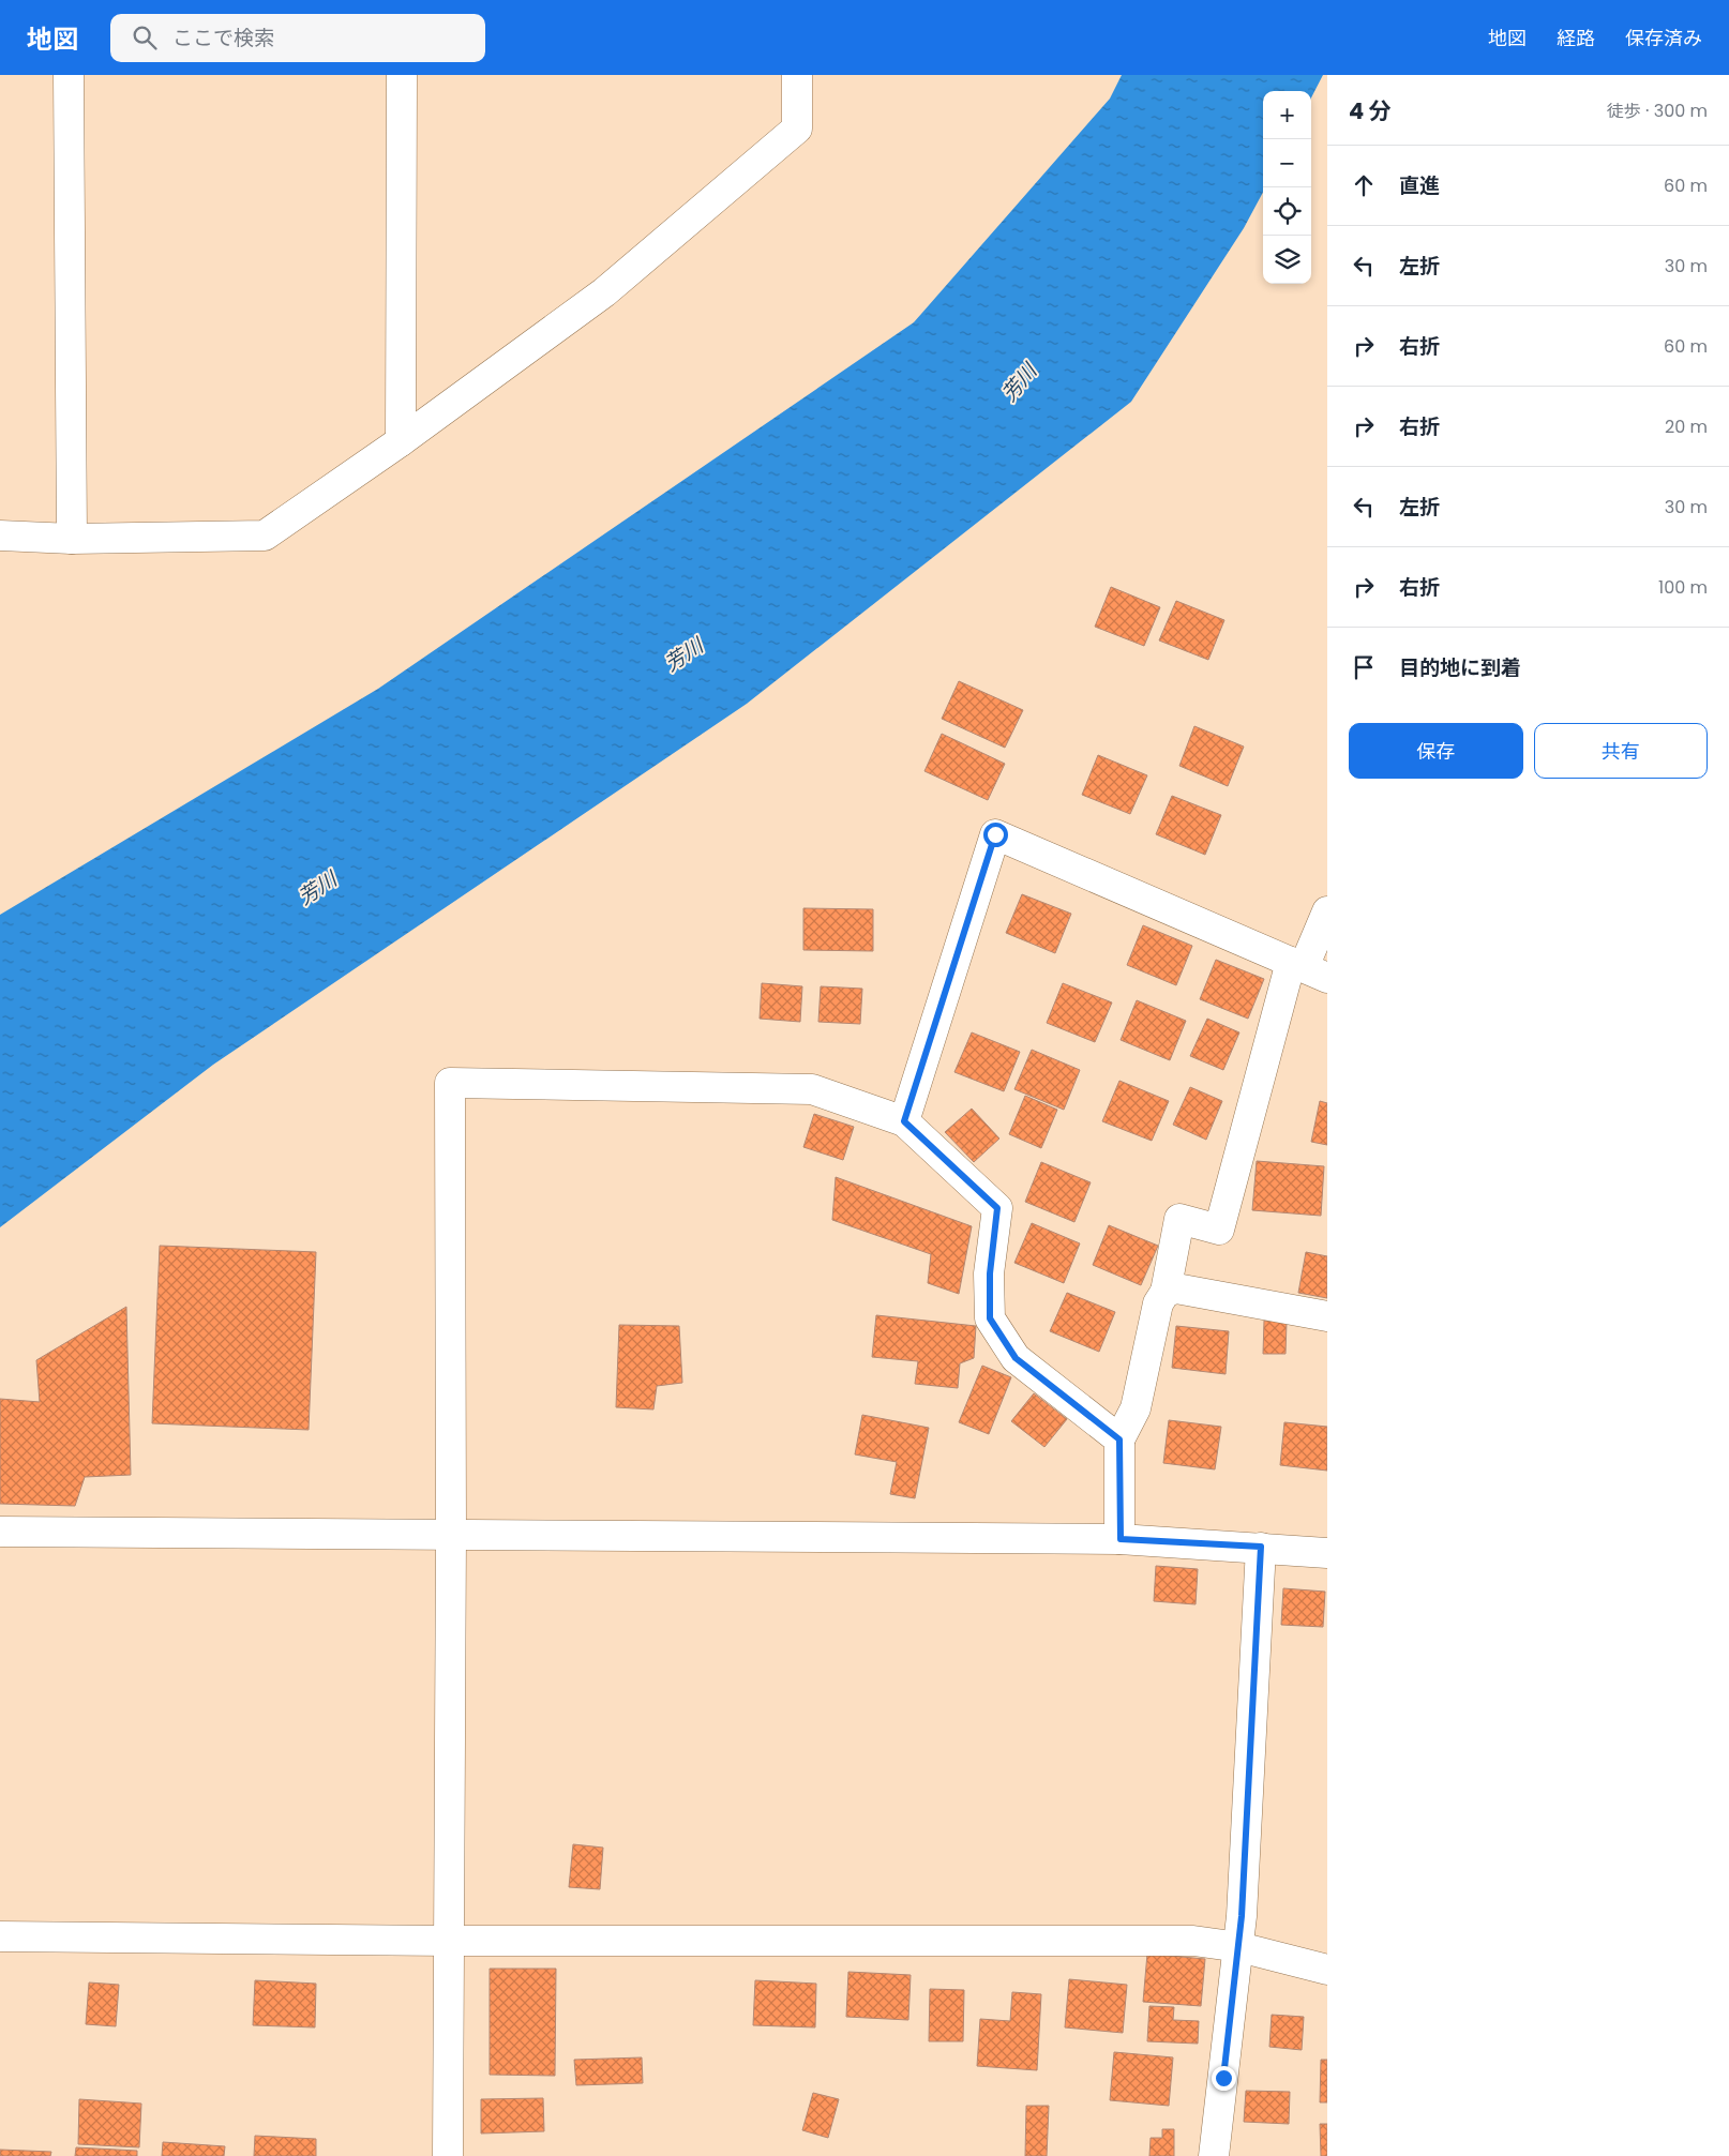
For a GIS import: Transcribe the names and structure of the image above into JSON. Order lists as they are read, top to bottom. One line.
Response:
{"water":["芳川"],"page":{"header":"地図","search":"ここで検索","nav":["地図","経路","保存済み"],"heading":["4 分","徒歩 · 300 m"],"map_buttons":["+","−"],"list":[["直進","60 m"],["左折","30 m"],["右折","60 m"],["右折","20 m"],["左折","30 m"],["右折","100 m"],"目的地に到着"],"buttons":["保存","共有"]}}
